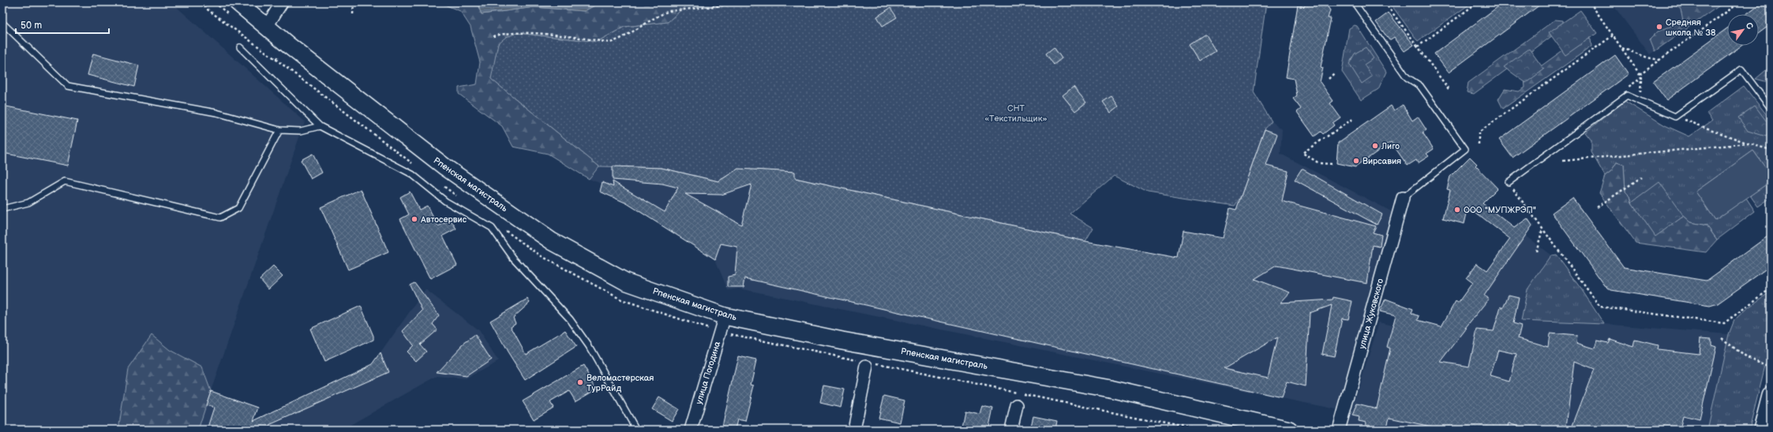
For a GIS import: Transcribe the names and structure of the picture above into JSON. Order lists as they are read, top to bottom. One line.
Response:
{"streets":{"main road":["Рпенская магистраль"],"street":["улица Жуковского","улица Погодина"]},"crossings":[["Рпенская магистраль","улица Погодина"]],"parks":["СНТ «Текстильщик»"],"places":["Средняя школа № 38","Лиго","Вирсавия","ООО \"МУПЖРЭП\"","Автосервис","Веломастерская ТурРайд"],"scale_bar":"50 m","north":"top right"}
